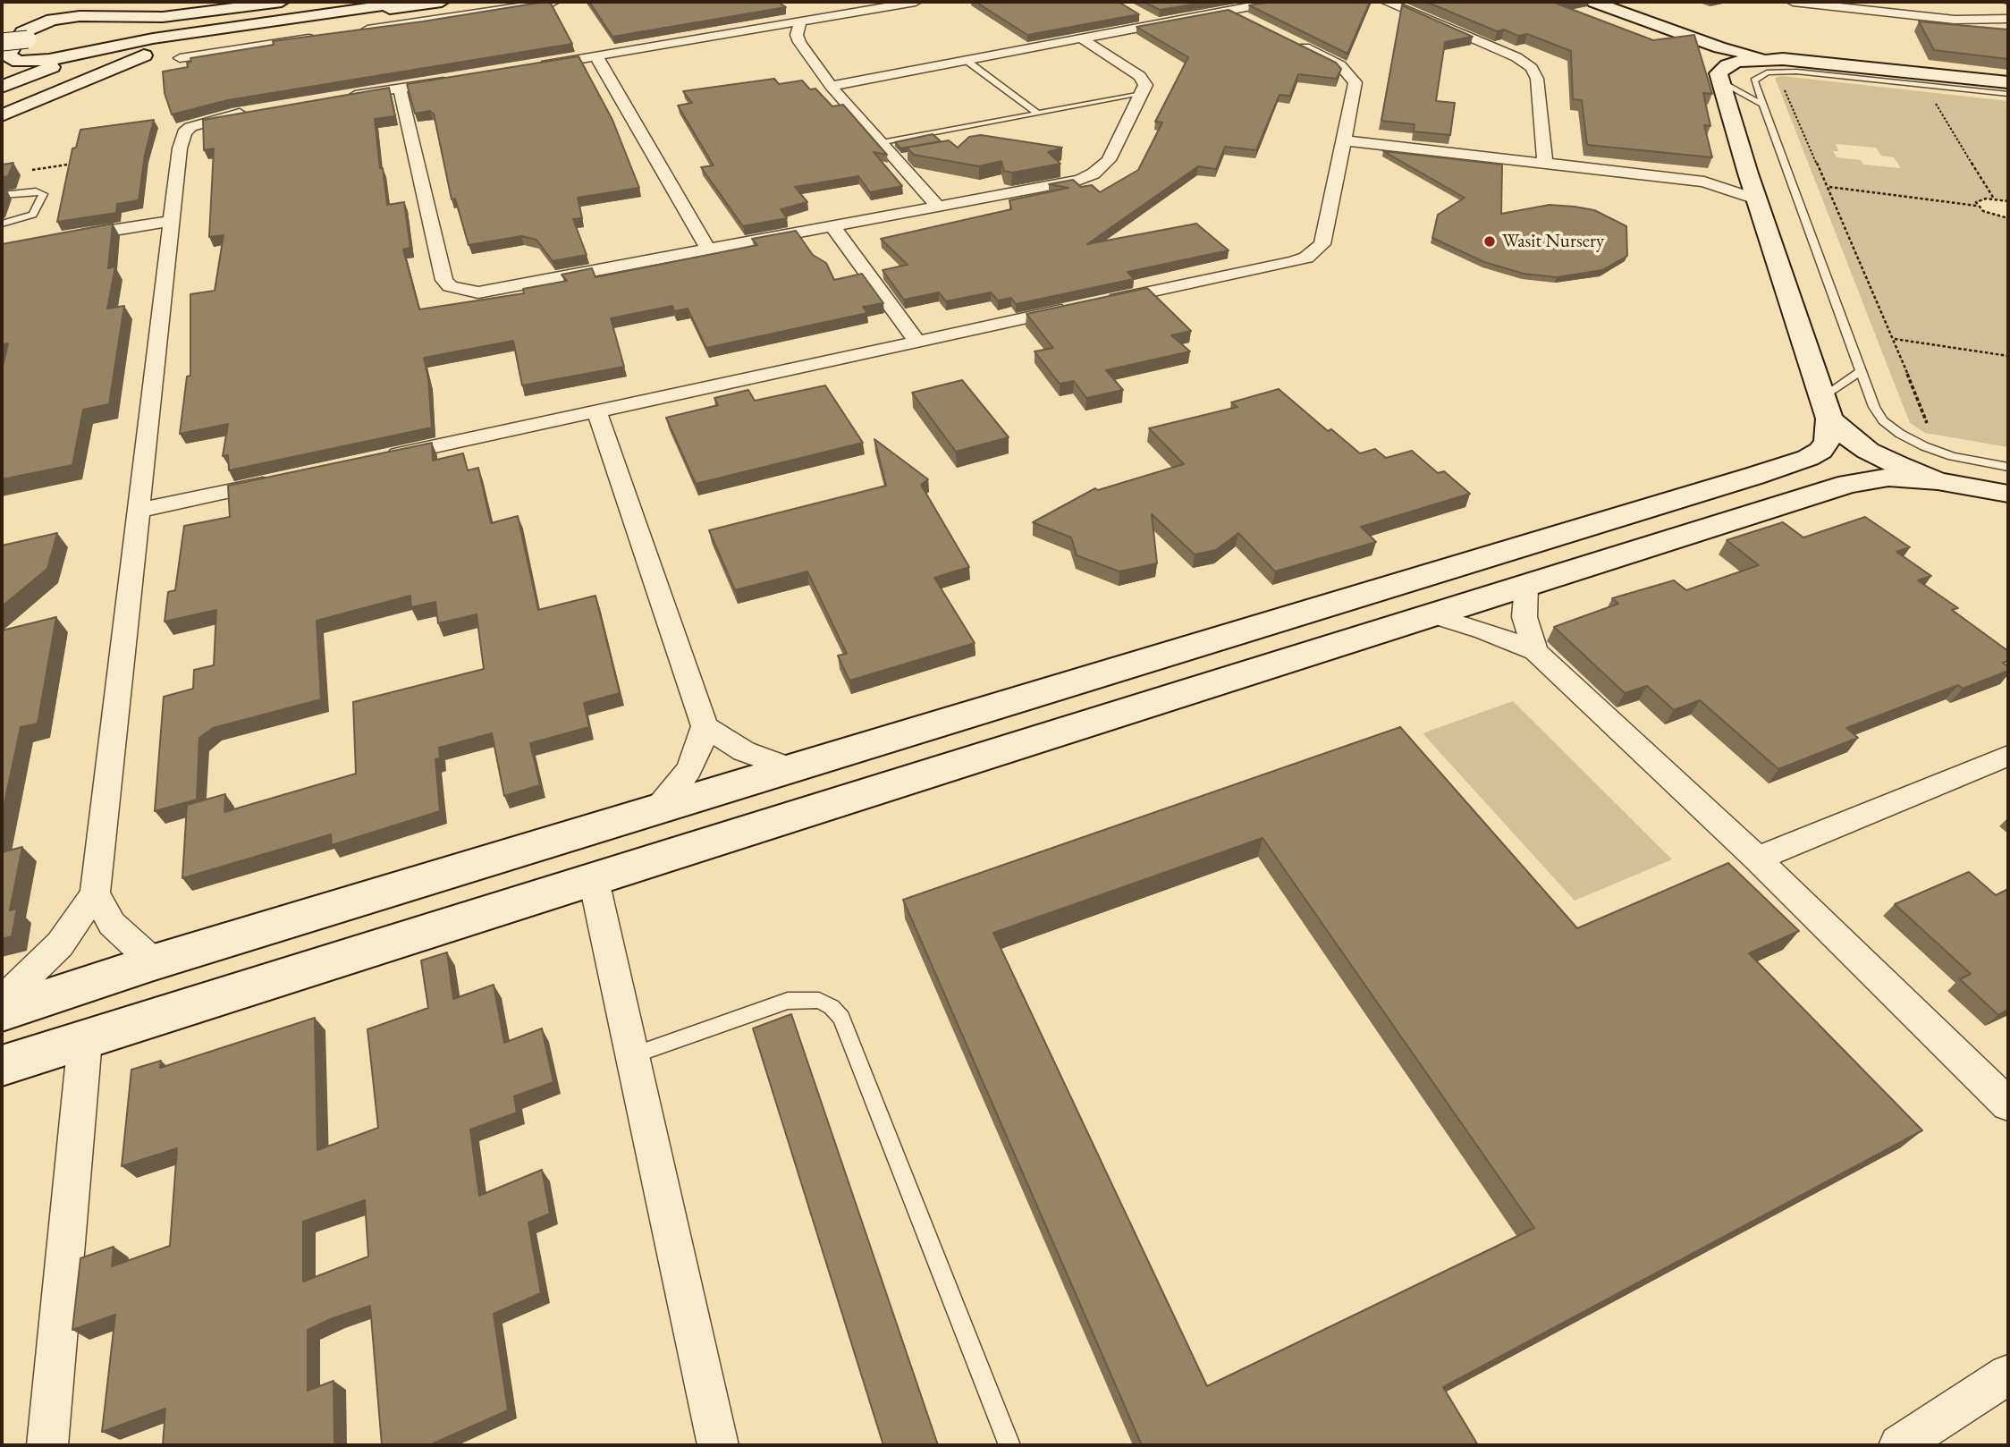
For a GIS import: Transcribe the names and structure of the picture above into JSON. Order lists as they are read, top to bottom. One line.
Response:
{"places":["Wasit Nursery"]}
